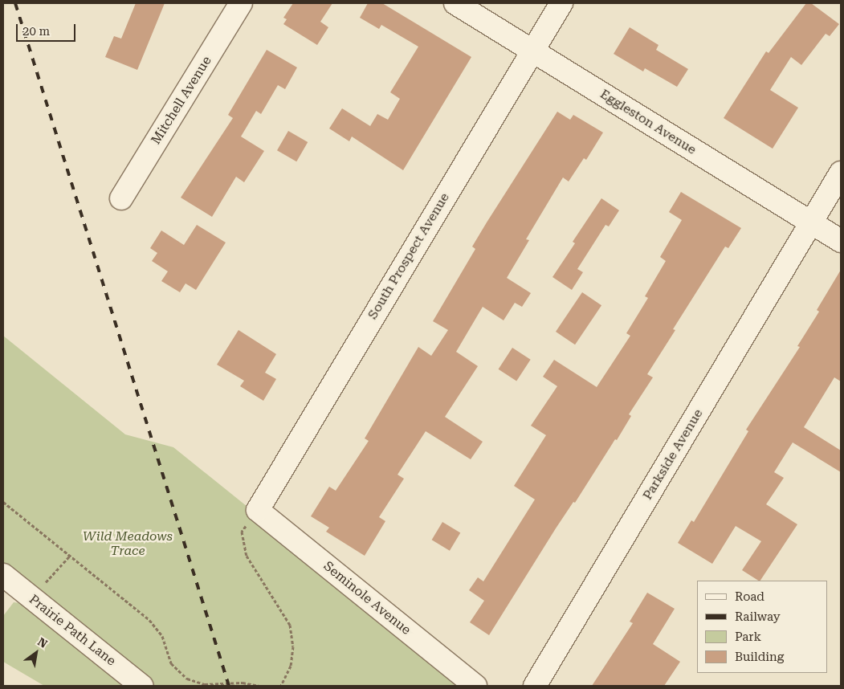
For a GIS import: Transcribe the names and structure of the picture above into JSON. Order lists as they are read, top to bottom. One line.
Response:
{"streets":{"street":["Mitchell Avenue","Eggleston Avenue","South Prospect Avenue","Parkside Avenue","Seminole Avenue","Prairie Path Lane"]},"crossings":[["Eggleston Avenue","South Prospect Avenue"],["Eggleston Avenue","Parkside Avenue"],["South Prospect Avenue","Seminole Avenue"]],"parks":["Wild Meadows Trace"],"legend":["Road","Railway","Park","Building"],"scale_bar":"20 m","north":"top right"}
